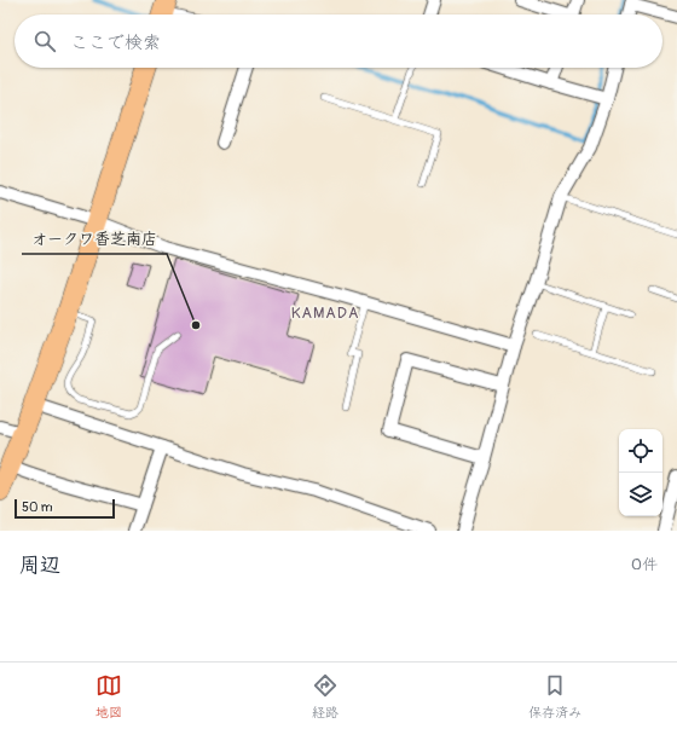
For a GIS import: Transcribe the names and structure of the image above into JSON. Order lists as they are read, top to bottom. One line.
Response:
{"districts":["KAMADA"],"places":["オークワ香芝南店"],"scale_bar":"50 m","page":{"search":"ここで検索","scale":"50 m","heading":["周辺","0件"],"nav":["地図","経路","保存済み"]}}
